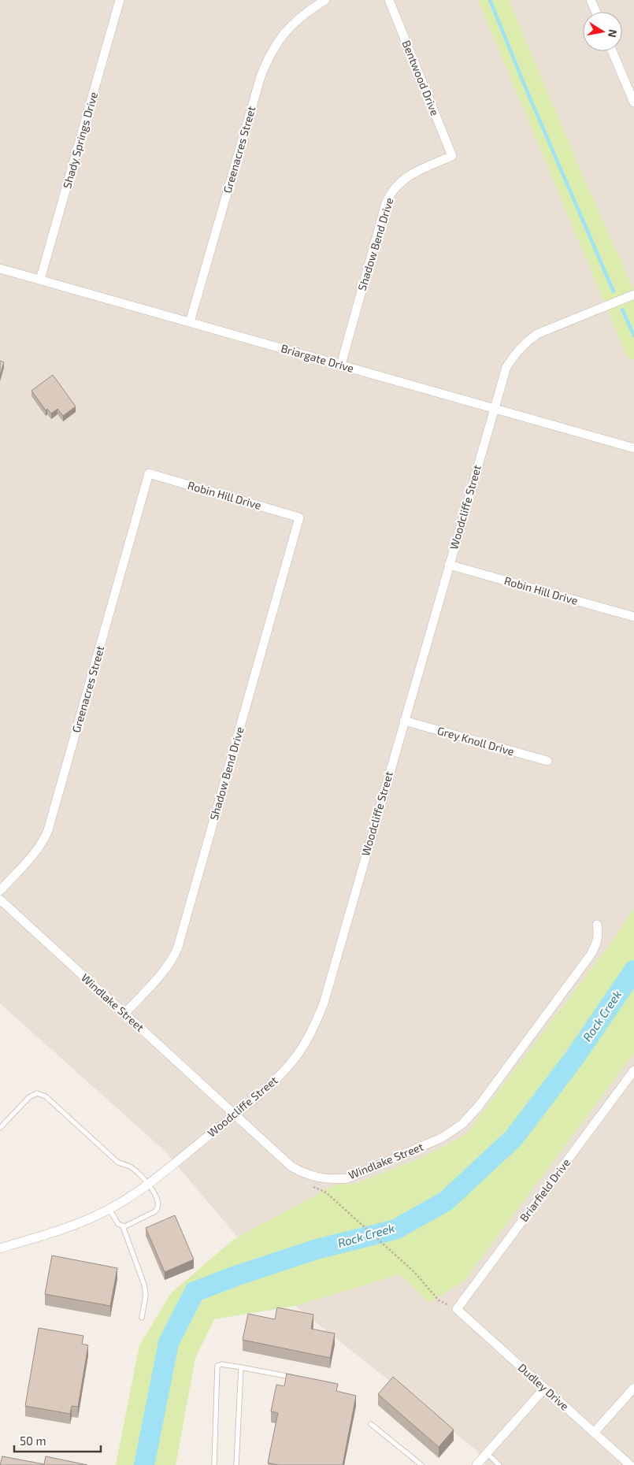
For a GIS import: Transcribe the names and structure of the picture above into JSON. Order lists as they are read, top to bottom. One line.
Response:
{"streets":{"street":["Bentwood Drive","Shady Springs Drive","Greenacres Street","Shadow Bend Drive","Briargate Drive","Robin Hill Drive","Woodcliffe Street","Grey Knoll Drive","Windlake Street","Briarfield Drive","Dudley Drive"]},"crossings":[["Bentwood Drive","Shadow Bend Drive"],["Shady Springs Drive","Briargate Drive"],["Greenacres Street","Briargate Drive"],["Greenacres Street","Robin Hill Drive"],["Shadow Bend Drive","Briargate Drive"],["Shadow Bend Drive","Robin Hill Drive"],["Shadow Bend Drive","Windlake Street"],["Briargate Drive","Woodcliffe Street"],["Robin Hill Drive","Woodcliffe Street"],["Woodcliffe Street","Grey Knoll Drive"],["Woodcliffe Street","Windlake Street"],["Briarfield Drive","Dudley Drive"]],"water":["Rock Creek"],"scale_bar":"50 m","north":"right"}
